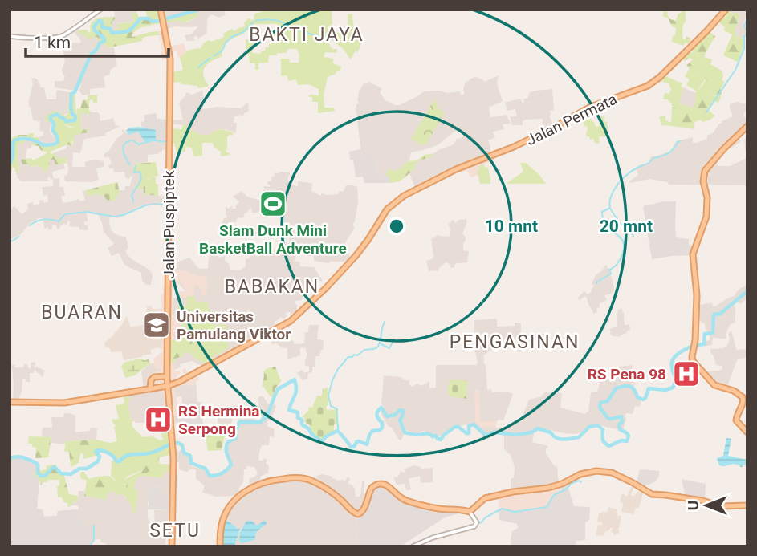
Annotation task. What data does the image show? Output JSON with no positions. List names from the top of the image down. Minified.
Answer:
{"streets":{"main road":["Jalan Permata","Jalan Puspiptek"]},"crossings":[["Jalan Permata","Jalan Puspiptek"]],"districts":["BAKTI JAYA","BABAKAN","BUARAN","PENGASINAN","SETU"],"places":{"sports":["Slam Dunk Mini BasketBall Adventure"],"school or university":["Universitas Pamulang Viktor"],"hospital":["RS Pena 98","RS Hermina Serpong"]},"scale_bar":"1 km","north":"left","rings":["10 mnt","20 mnt"]}
